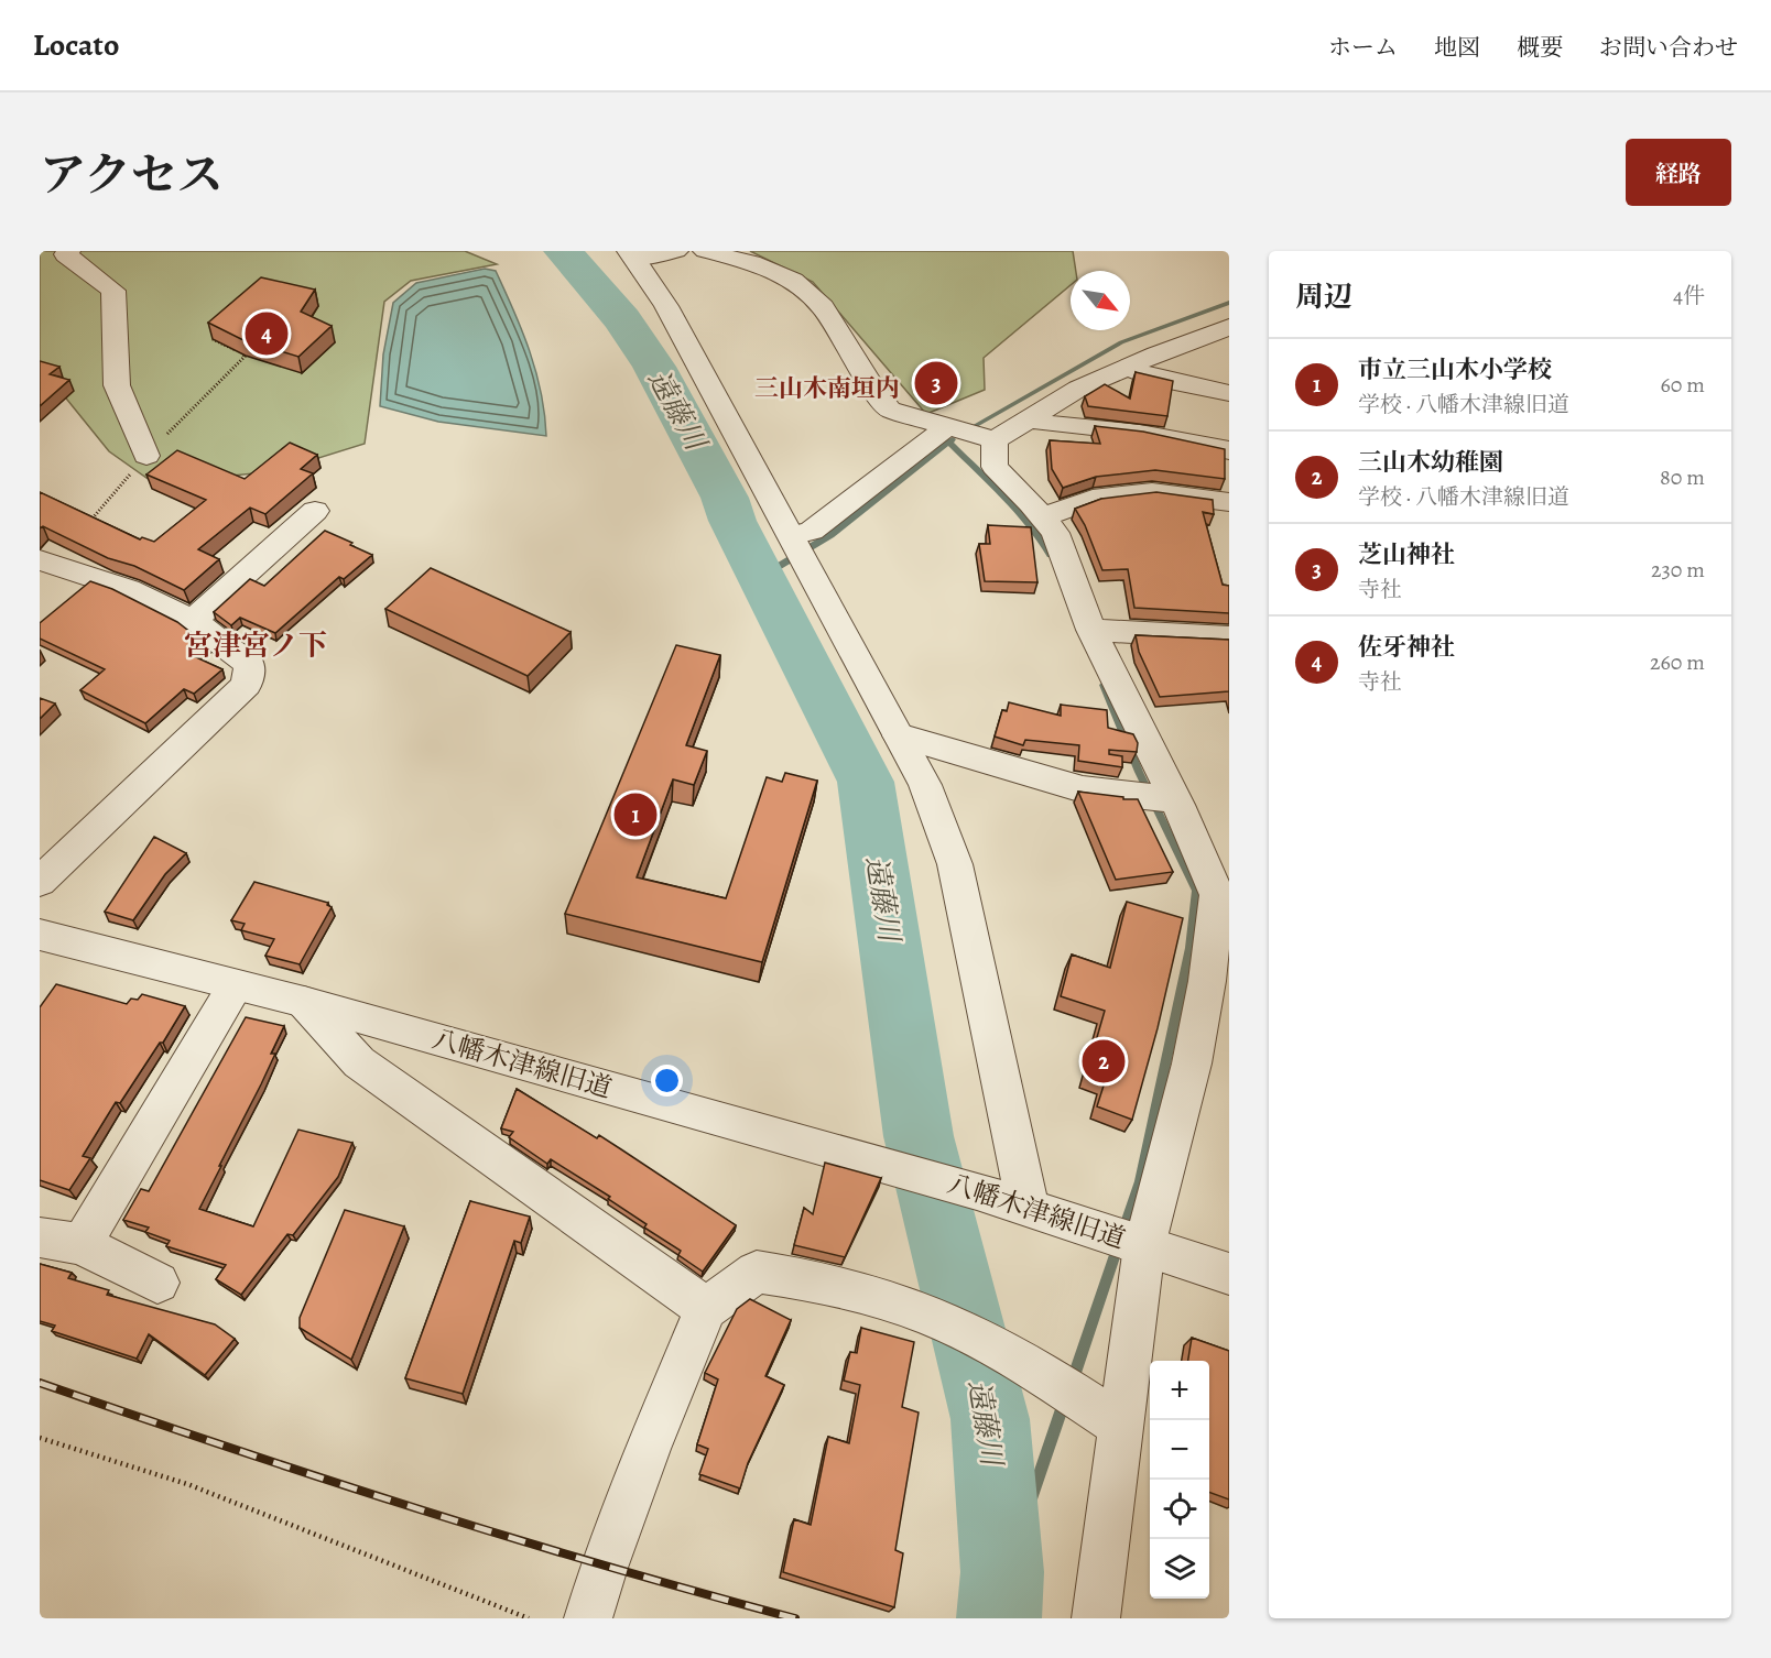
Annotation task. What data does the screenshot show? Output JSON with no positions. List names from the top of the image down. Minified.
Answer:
{"streets":{"street":["八幡木津線旧道"]},"districts":["三山木南垣内","宮津宮ノ下"],"water":["遠藤川"],"north":"bottom right","page":{"header":"Locato","nav":["ホーム","地図","概要","お問い合わせ"],"title":"アクセス","buttons":"経路","heading":["周辺","4件"],"pins":["4","3","1","2"],"list":[{"mark":"1","name":"市立三山木小学校","note":"学校 · 八幡木津線旧道","value":"60 m"},{"mark":"2","name":"三山木幼稚園","note":"学校 · 八幡木津線旧道","value":"80 m"},{"mark":"3","name":"芝山神社","note":"寺社","value":"230 m"},{"mark":"4","name":"佐牙神社","note":"寺社","value":"260 m"}],"map_buttons":["+","−"]}}
